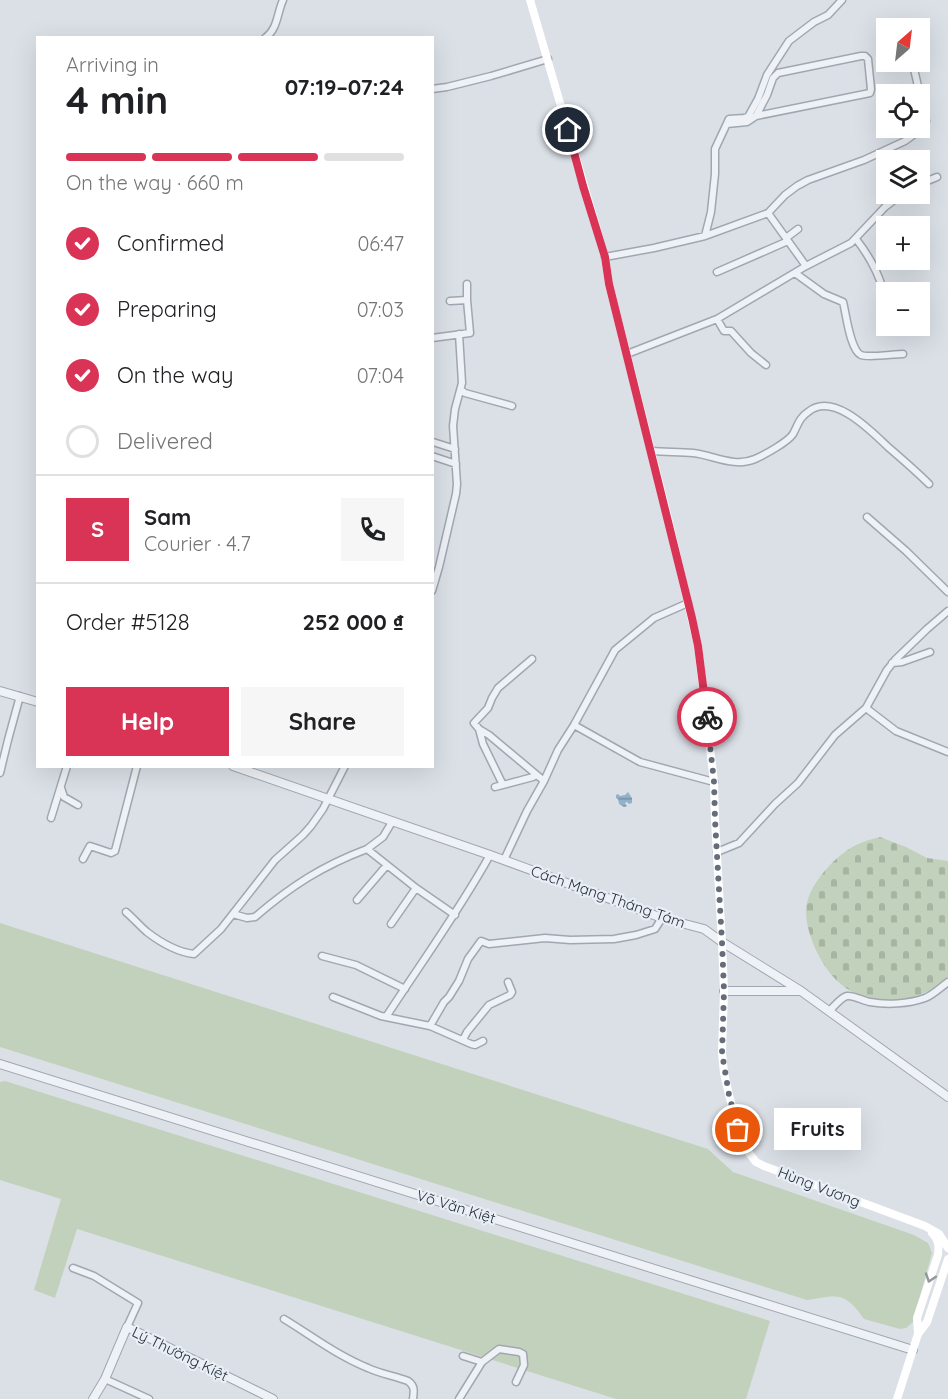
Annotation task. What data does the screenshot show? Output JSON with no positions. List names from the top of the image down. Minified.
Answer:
{"streets":{"main road":["Hùng Vương"],"street":["Cách Mạng Tháng Tám","Võ Văn Kiệt","Lý Thường Kiệt"]},"crossings":[["Cách Mạng Tháng Tám","Hùng Vương"]],"places":["Fruits"],"north":"top right","page":{"map_buttons":["+","−"],"heading":["4 min","Arriving in","07:19–07:24"],"panel":["Sam","Courier · 4.7","Order #5128","252 000 ₫"],"bar":"On the way · 660 m","list":[["Confirmed","06:47"],["Preparing","07:03"],["On the way","07:04"],"Delivered"],"round":"S","buttons":["Help","Share"],"bubble":"Fruits"}}
